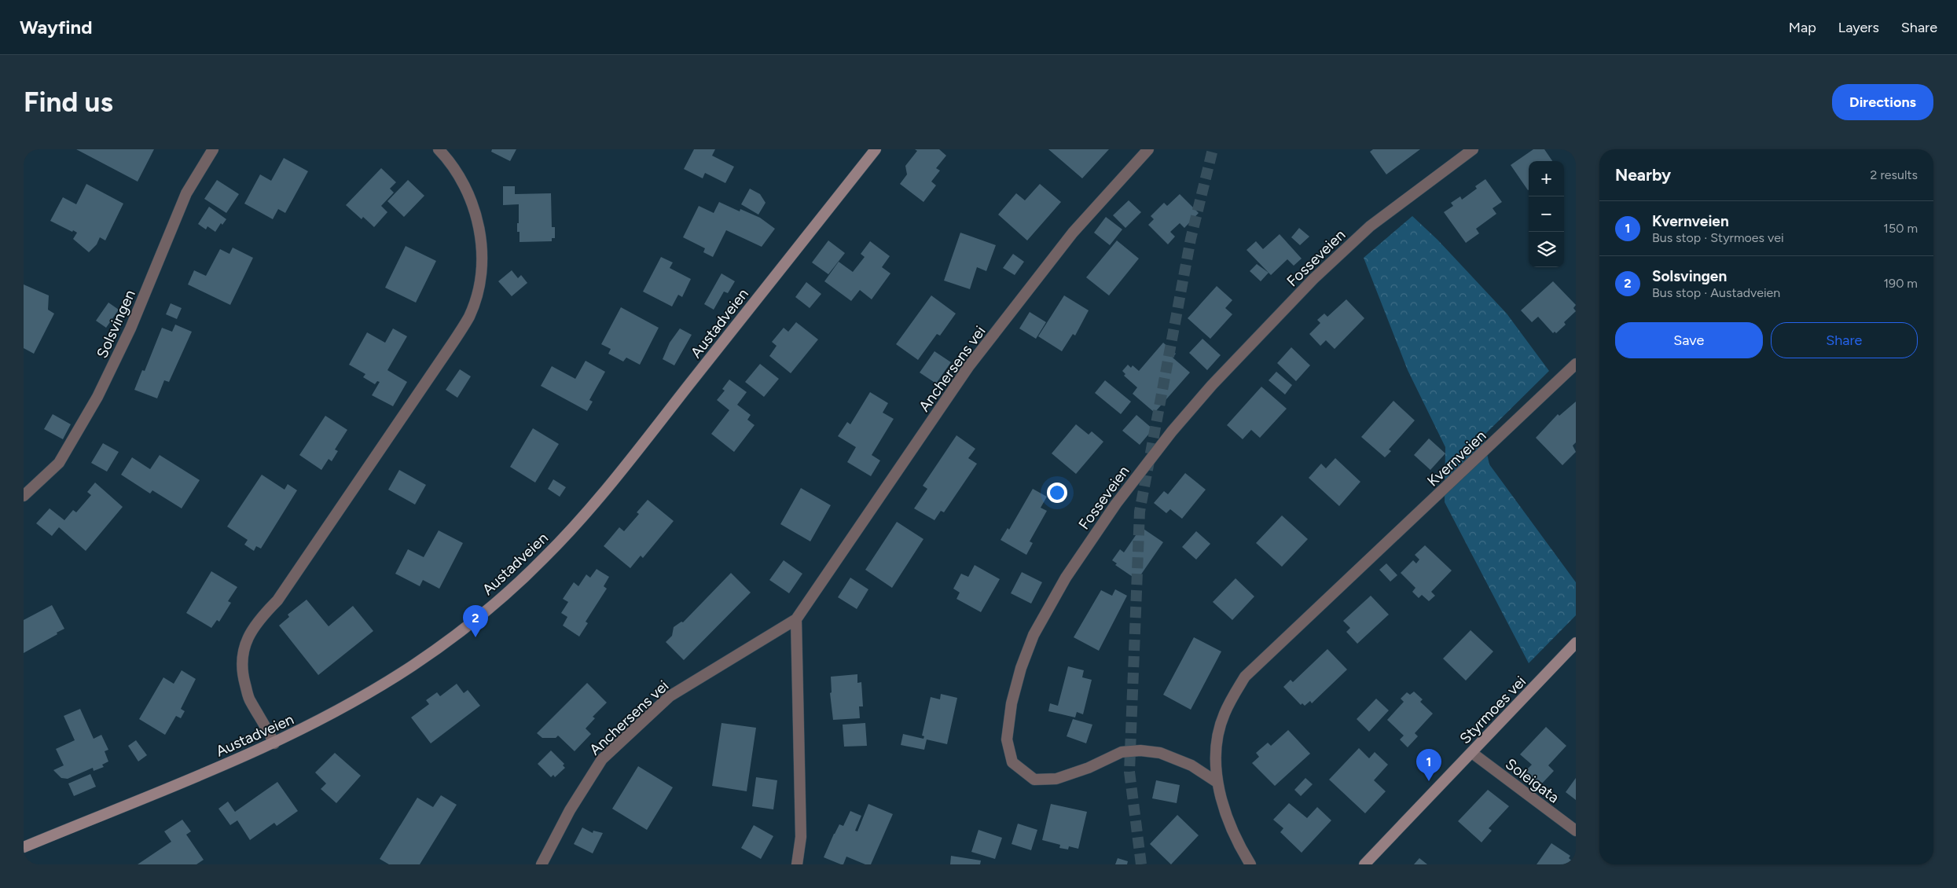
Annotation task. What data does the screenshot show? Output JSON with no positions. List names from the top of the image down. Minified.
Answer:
{"streets":{"main road":["Austadveien","Styrmoes vei"],"street":["Fosseveien","Solsvingen","Anchersens vei","Kvernveien","Soleigata"]},"crossings":[["Fosseveien","Kvernveien"],["Styrmoes vei","Soleigata"]],"page":{"header":"Wayfind","nav":["Map","Layers","Share"],"buttons":["Directions",["Save","Share"]],"title":"Find us","heading":["Nearby","2 results"],"map_buttons":["+","−"],"list":[{"mark":"1","name":"Kvernveien","note":"Bus stop · Styrmoes vei","value":"150 m"},{"mark":"2","name":"Solsvingen","note":"Bus stop · Austadveien","value":"190 m"}],"pins":["2","1"]}}
